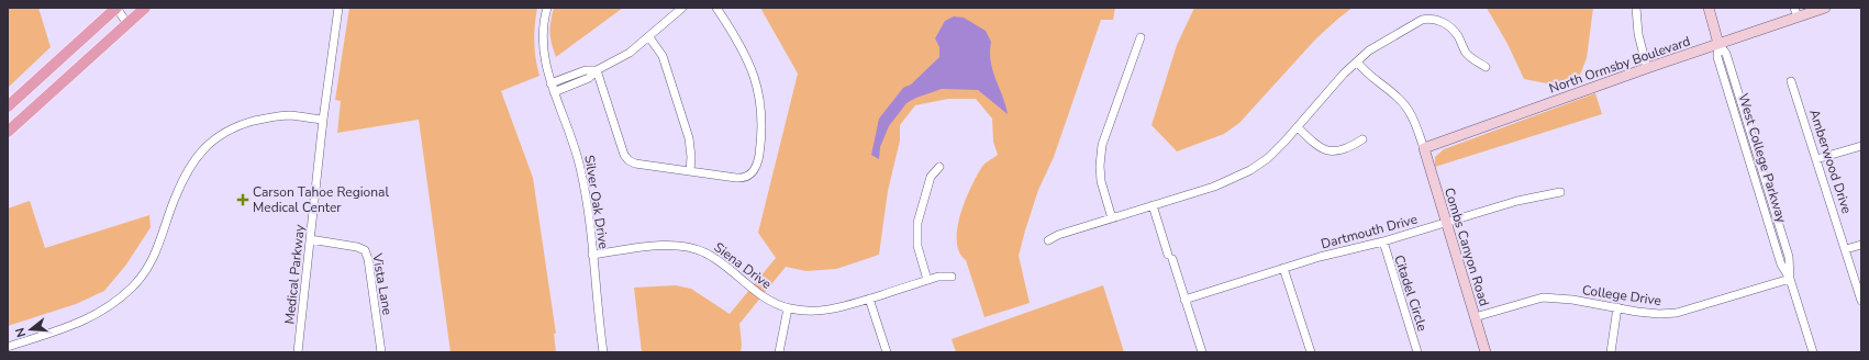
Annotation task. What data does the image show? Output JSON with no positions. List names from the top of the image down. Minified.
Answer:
{"streets":{"street":["North Ormsby Boulevard","West College Parkway","Amberwood Drive","Silver Oak Drive","Dartmouth Drive","Combs Canyon Road","Siena Drive","Medical Parkway","Vista Lane","Citadel Circle","College Drive"]},"crossings":[["North Ormsby Boulevard","West College Parkway"],["North Ormsby Boulevard","Combs Canyon Road"],["West College Parkway","College Drive"],["Silver Oak Drive","Siena Drive"],["Dartmouth Drive","Combs Canyon Road"],["Dartmouth Drive","Citadel Circle"],["Combs Canyon Road","College Drive"],["Medical Parkway","Vista Lane"]],"places":{"health":["Carson Tahoe Regional Medical Center"]},"north":"left"}
